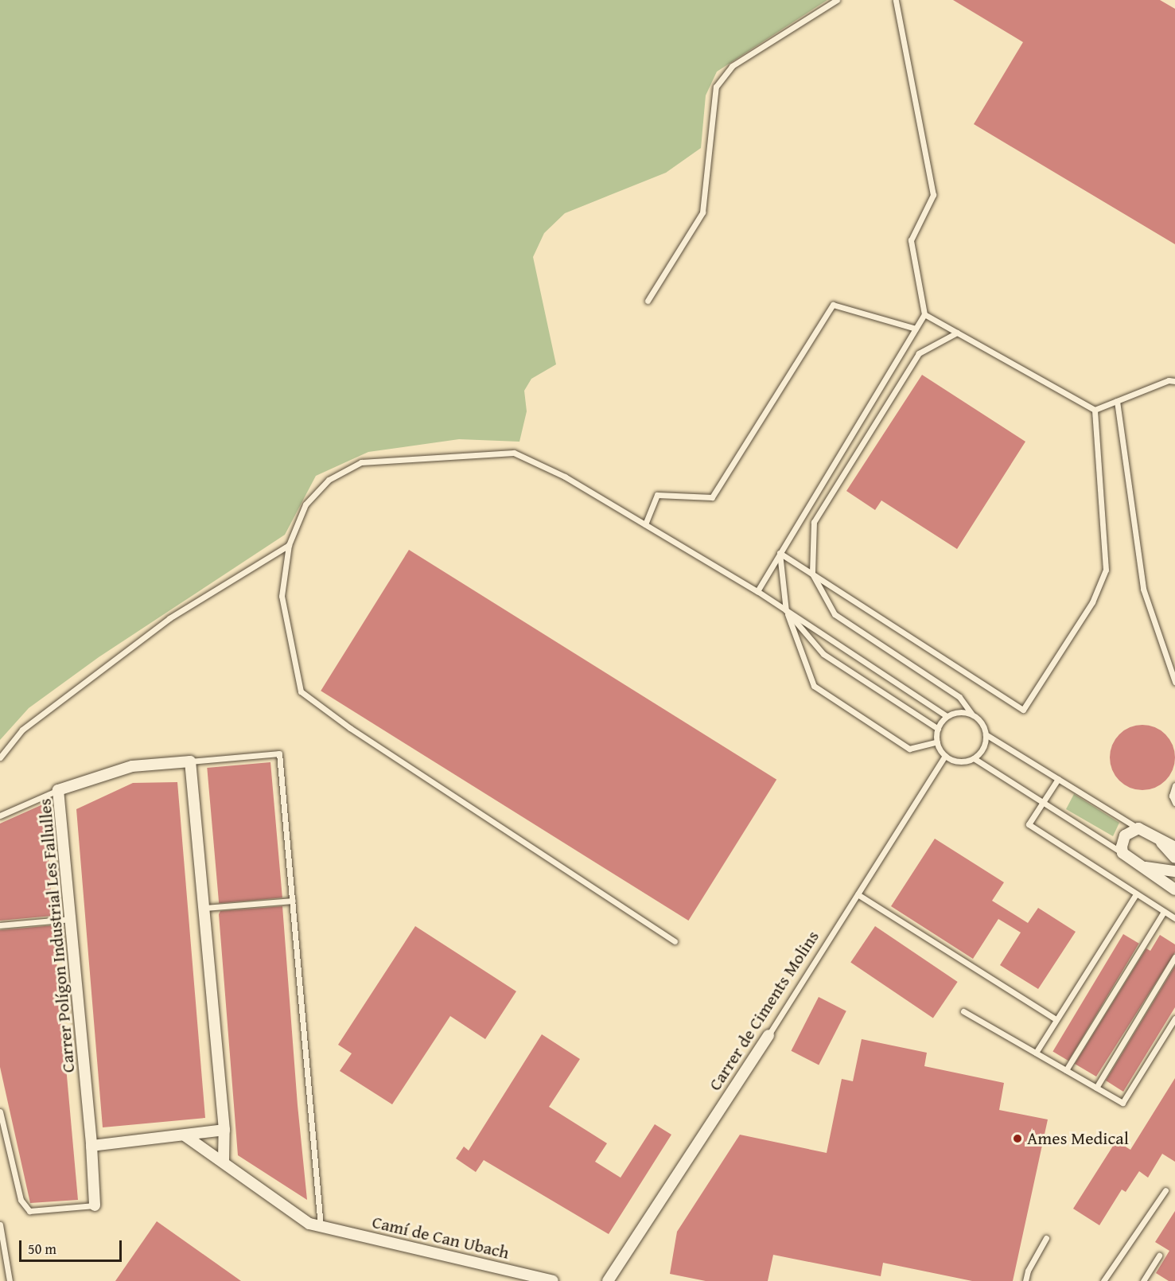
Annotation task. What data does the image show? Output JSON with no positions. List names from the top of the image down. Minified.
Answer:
{"streets":{"street":["Carrer Polígon Industrial Les Fallulles","Carrer de Ciments Molins","Camí de Can Ubach"]},"places":["Ames Medical"],"scale_bar":"50 m"}
